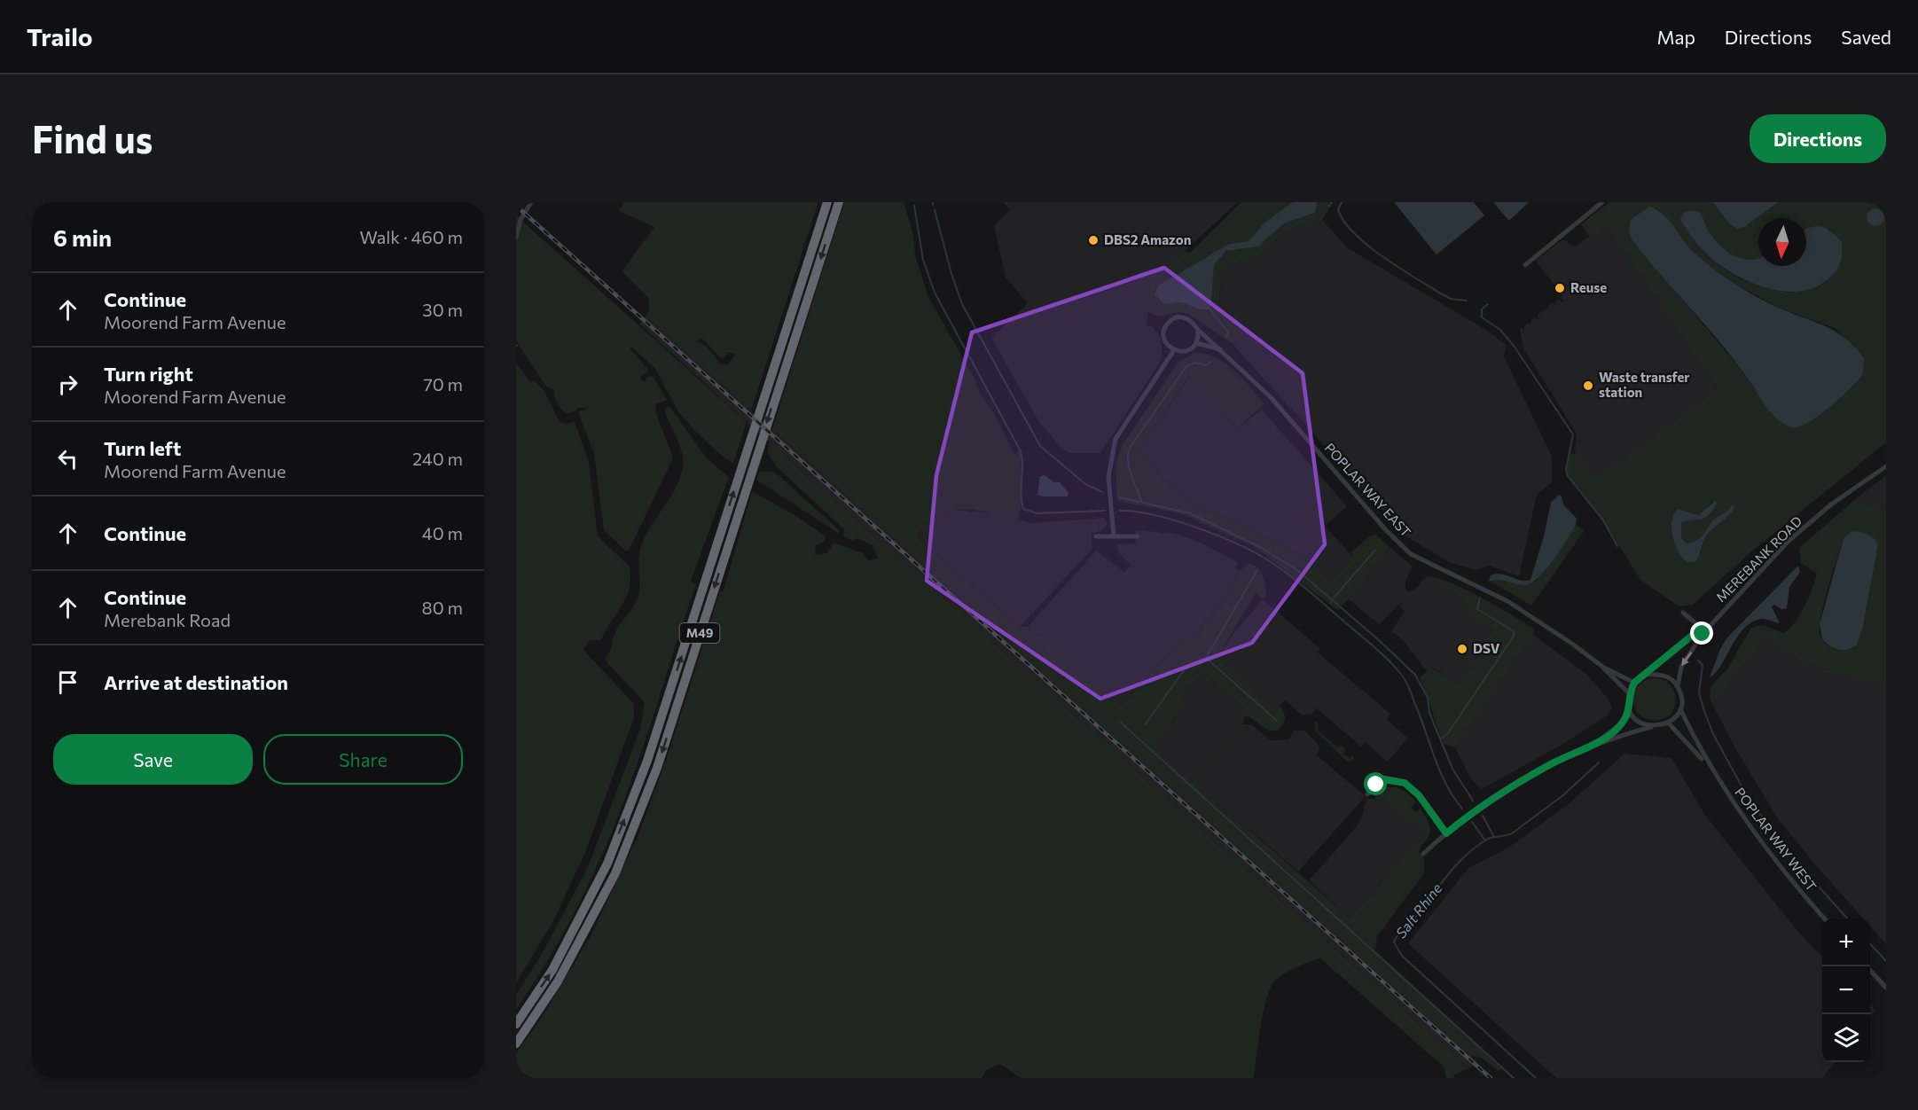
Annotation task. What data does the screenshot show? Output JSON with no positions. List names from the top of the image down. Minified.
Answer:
{"streets":{"highway":["M49"],"street":["POPLAR WAY EAST","MEREBANK ROAD","POPLAR WAY WEST"]},"crossings":[["POPLAR WAY EAST","MEREBANK ROAD"],["POPLAR WAY EAST","POPLAR WAY WEST"],["MEREBANK ROAD","POPLAR WAY WEST"]],"water":["Salt Rhine"],"places":["DBS2 Amazon","Reuse","Waste transfer station","DSV"],"north":"bottom","page":{"header":"Trailo","nav":["Map","Directions","Saved"],"buttons":["Directions",["Save","Share"]],"title":"Find us","heading":["6 min","Walk · 460 m"],"list":[["Continue","Moorend Farm Avenue","30 m"],["Turn right","Moorend Farm Avenue","70 m"],["Turn left","Moorend Farm Avenue","240 m"],["Continue","40 m"],["Continue","Merebank Road","80 m"],"Arrive at destination"],"map_buttons":["+","−"]}}
